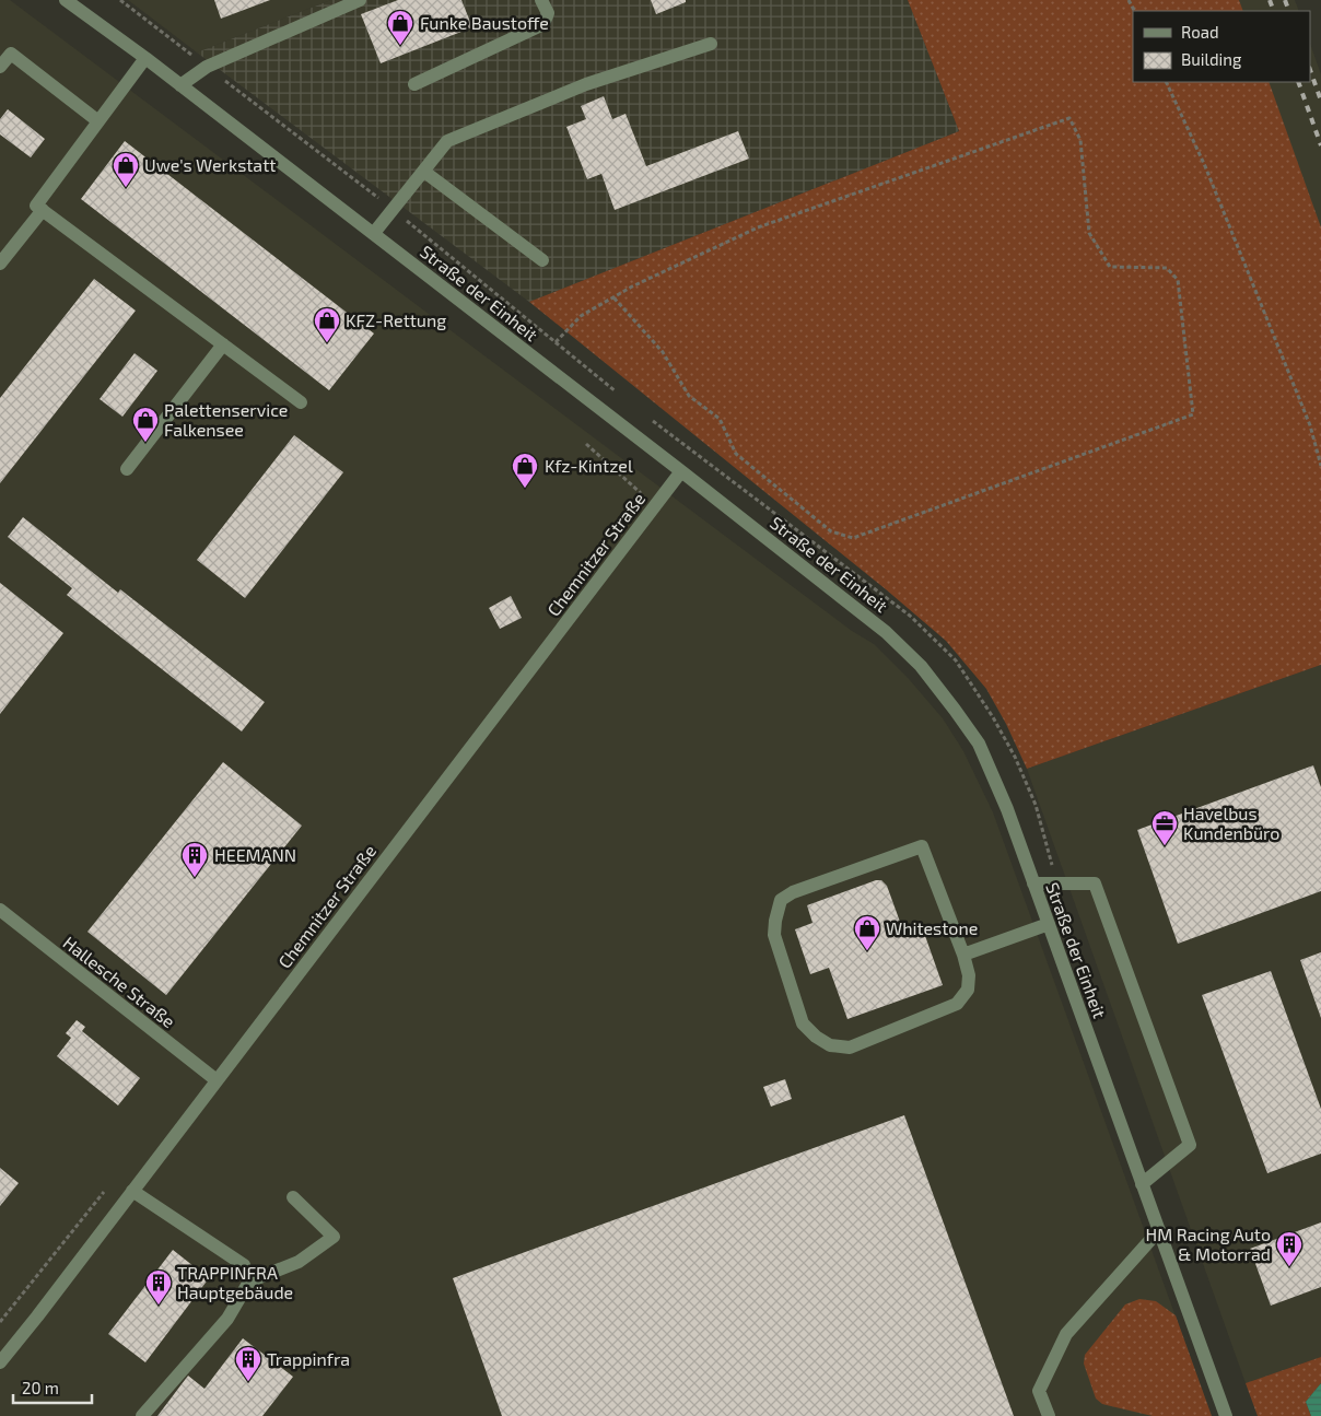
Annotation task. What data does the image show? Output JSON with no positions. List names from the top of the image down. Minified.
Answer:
{"streets":{"street":["Straße der Einheit","Chemnitzer Straße","Hallesche Straße"]},"crossings":[["Straße der Einheit","Chemnitzer Straße"],["Chemnitzer Straße","Hallesche Straße"]],"places":{"shop":["Funke Baustoffe","Uwe's Werkstatt","KFZ-Rettung","Palettenservice Falkensee","Kfz-Kintzel","Whitestone"],"office":["Havelbus Kundenbüro"],"building":["HEEMANN","HM Racing Auto & Motorrad","TRAPPINFRA Hauptgebäude","Trappinfra"]},"legend":["Road","Building"],"scale_bar":"20 m"}
